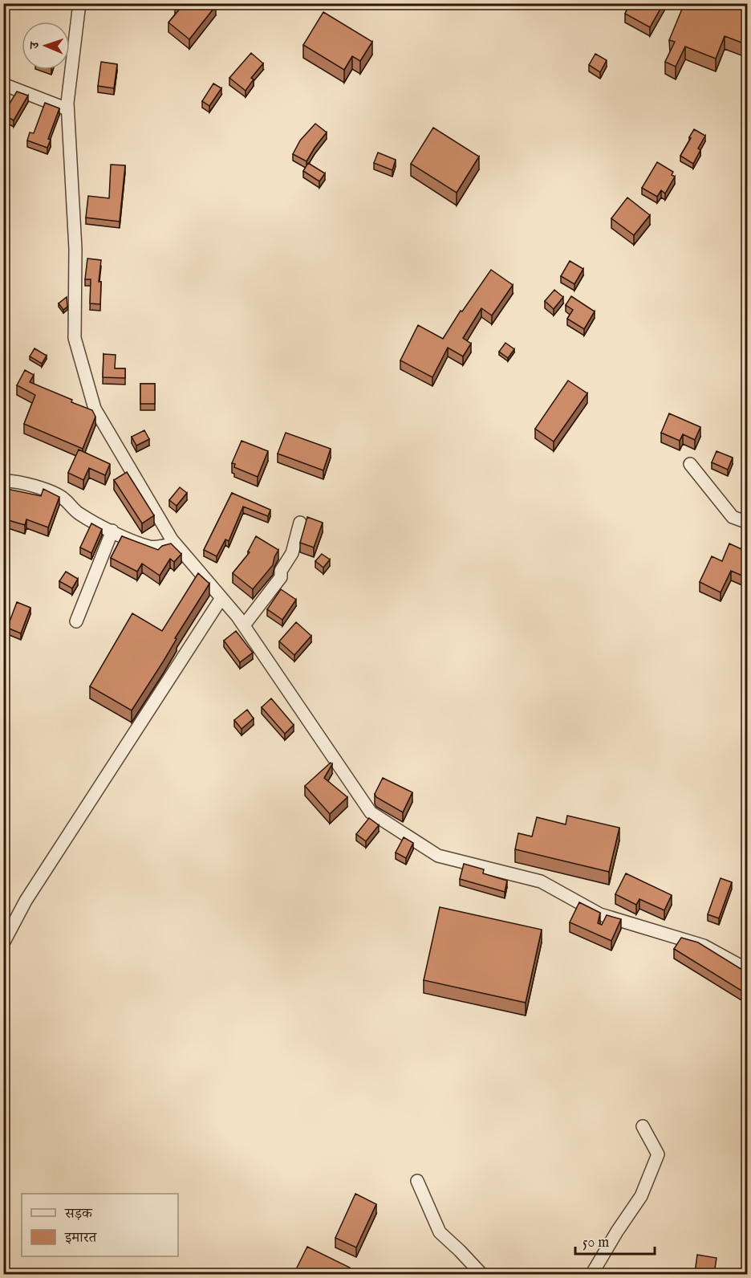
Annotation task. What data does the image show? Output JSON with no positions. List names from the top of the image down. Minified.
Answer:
{"legend":["सड़क","इमारत"],"scale_bar":"50 m","north":"left"}
